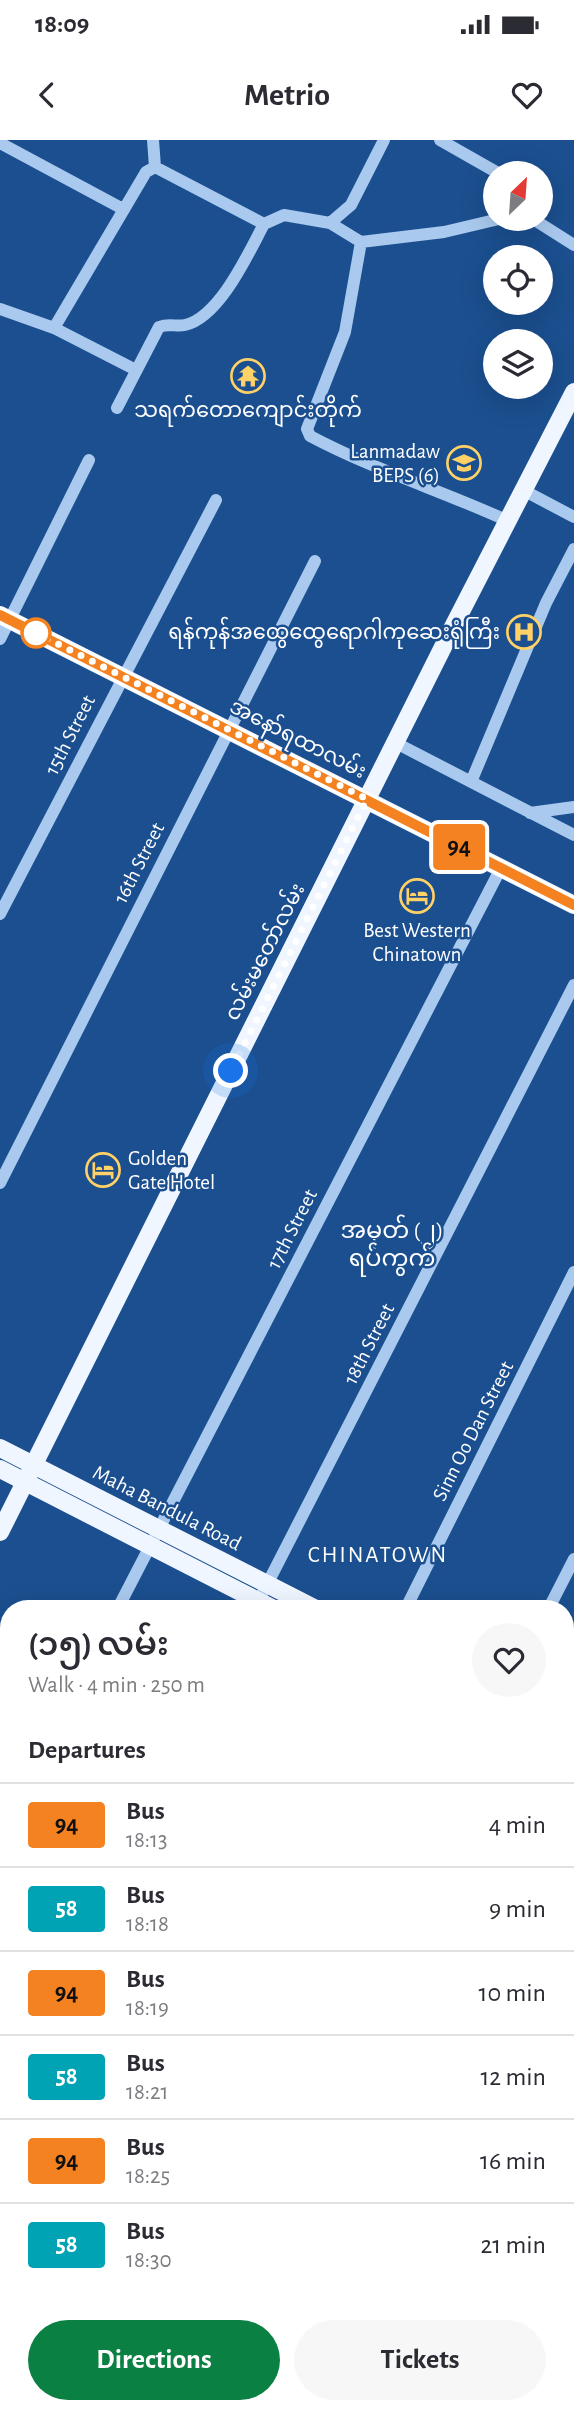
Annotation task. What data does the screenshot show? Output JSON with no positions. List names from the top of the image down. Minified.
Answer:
{"streets":{"main road":["အနော်ရထာလမ်း","လမ်းမတော်လမ်း","Maha Bandula Road"],"street":["15th Street","16th Street","17th Street","18th Street","Sinn Oo Dan Street"]},"crossings":[["15th Street","အနော်ရထာလမ်း"],["အနော်ရထာလမ်း","16th Street"],["အနော်ရထာလမ်း","လမ်းမတော်လမ်း"],["အနော်ရထာလမ်း","17th Street"],["လမ်းမတော်လမ်း","Maha Bandula Road"],["17th Street","Maha Bandula Road"],["18th Street","Maha Bandula Road"]],"districts":["အမှတ် (၂) ရပ်ကွက်","CHINATOWN"],"places":{"temple":["သရက်တောကျောင်းတိုက်"],"school or university":["Lanmadaw BEPS (6)"],"hospital":["ရန်ကုန်အထွေထွေရောဂါကုဆေးရုံကြီး"],"hotel":["Best Western Chinatown","Golden Gate Hotel"]},"lines":["bus line 94"],"north":"top right","page":{"status":"18:09","header":"Metrio","on_map":"94","heading":[["(၁၅) လမ်း","Walk · 4 min · 250 m"],"Departures"],"list":[{"mark":"94","name":"Bus","note":"18:13","value":"4 min"},{"mark":"58","name":"Bus","note":"18:18","value":"9 min"},{"mark":"94","name":"Bus","note":"18:19","value":"10 min"},{"mark":"58","name":"Bus","note":"18:21","value":"12 min"},{"mark":"94","name":"Bus","note":"18:25","value":"16 min"},{"mark":"58","name":"Bus","note":"18:30","value":"21 min"}],"buttons":["Directions","Tickets"]}}
